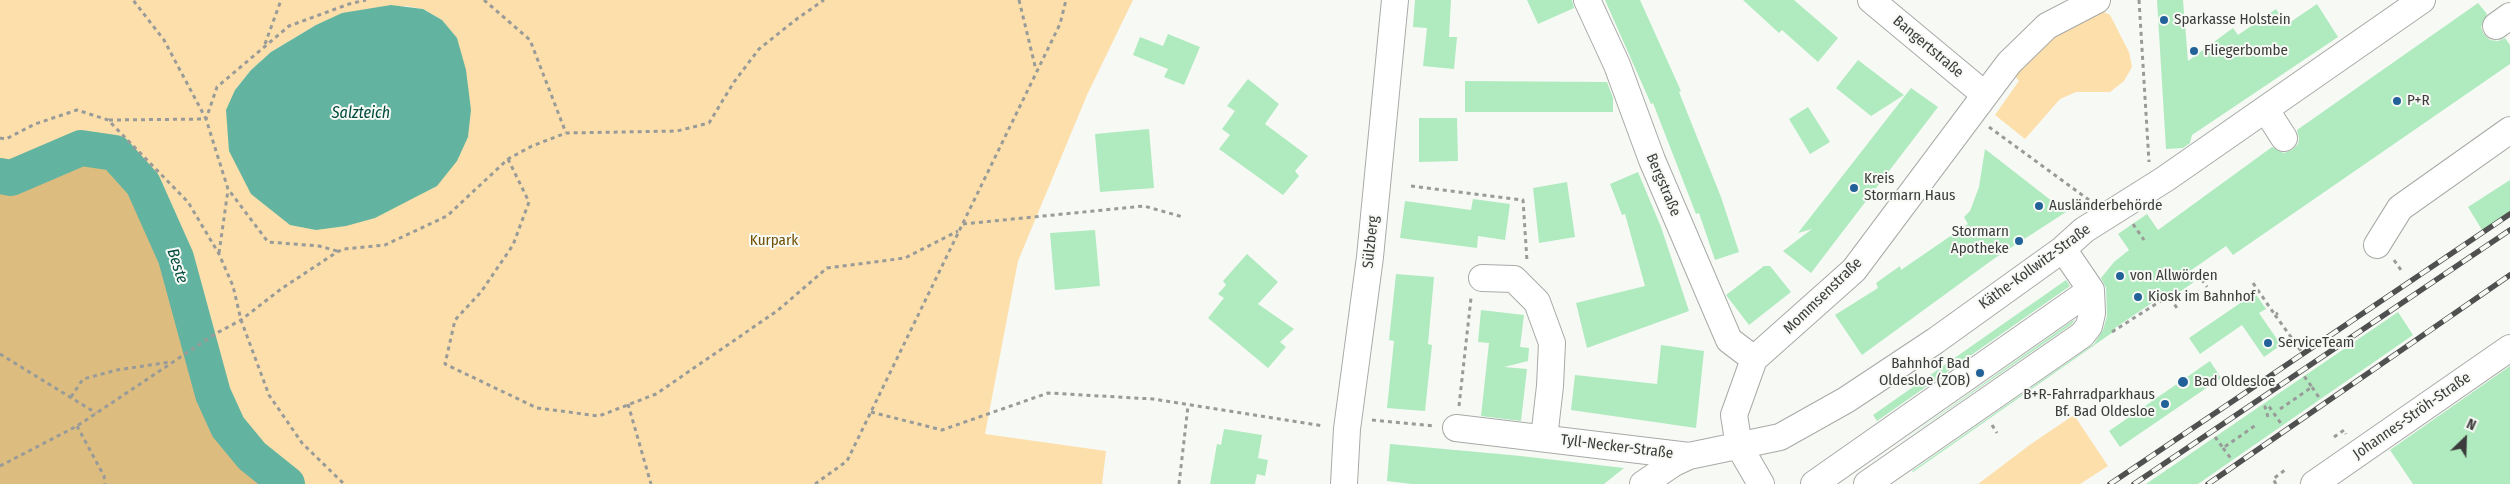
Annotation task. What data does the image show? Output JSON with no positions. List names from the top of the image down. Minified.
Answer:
{"streets":{"street":["Bangertstraße","Bergstraße","Sülzberg","Käthe-Kollwitz-Straße","Mommsenstraße","Johannes-Ströh-Straße","Tyll-Necker-Straße"]},"crossings":[["Bangertstraße","Mommsenstraße"],["Bergstraße","Mommsenstraße"],["Käthe-Kollwitz-Straße","Mommsenstraße"]],"water":["Salzteich","Beste"],"parks":["Kurpark"],"places":["Sparkasse Holstein","Fliegerbombe","P+R","Kreis Stormarn Haus","Ausländerbehörde","Stormarn Apotheke","von Allwörden","Kiosk im Bahnhof","ServiceTeam","Bahnhof Bad Oldesloe (ZOB)","Bad Oldesloe","B+R-Fahrradparkhaus Bf. Bad Oldesloe"],"north":"top right"}
